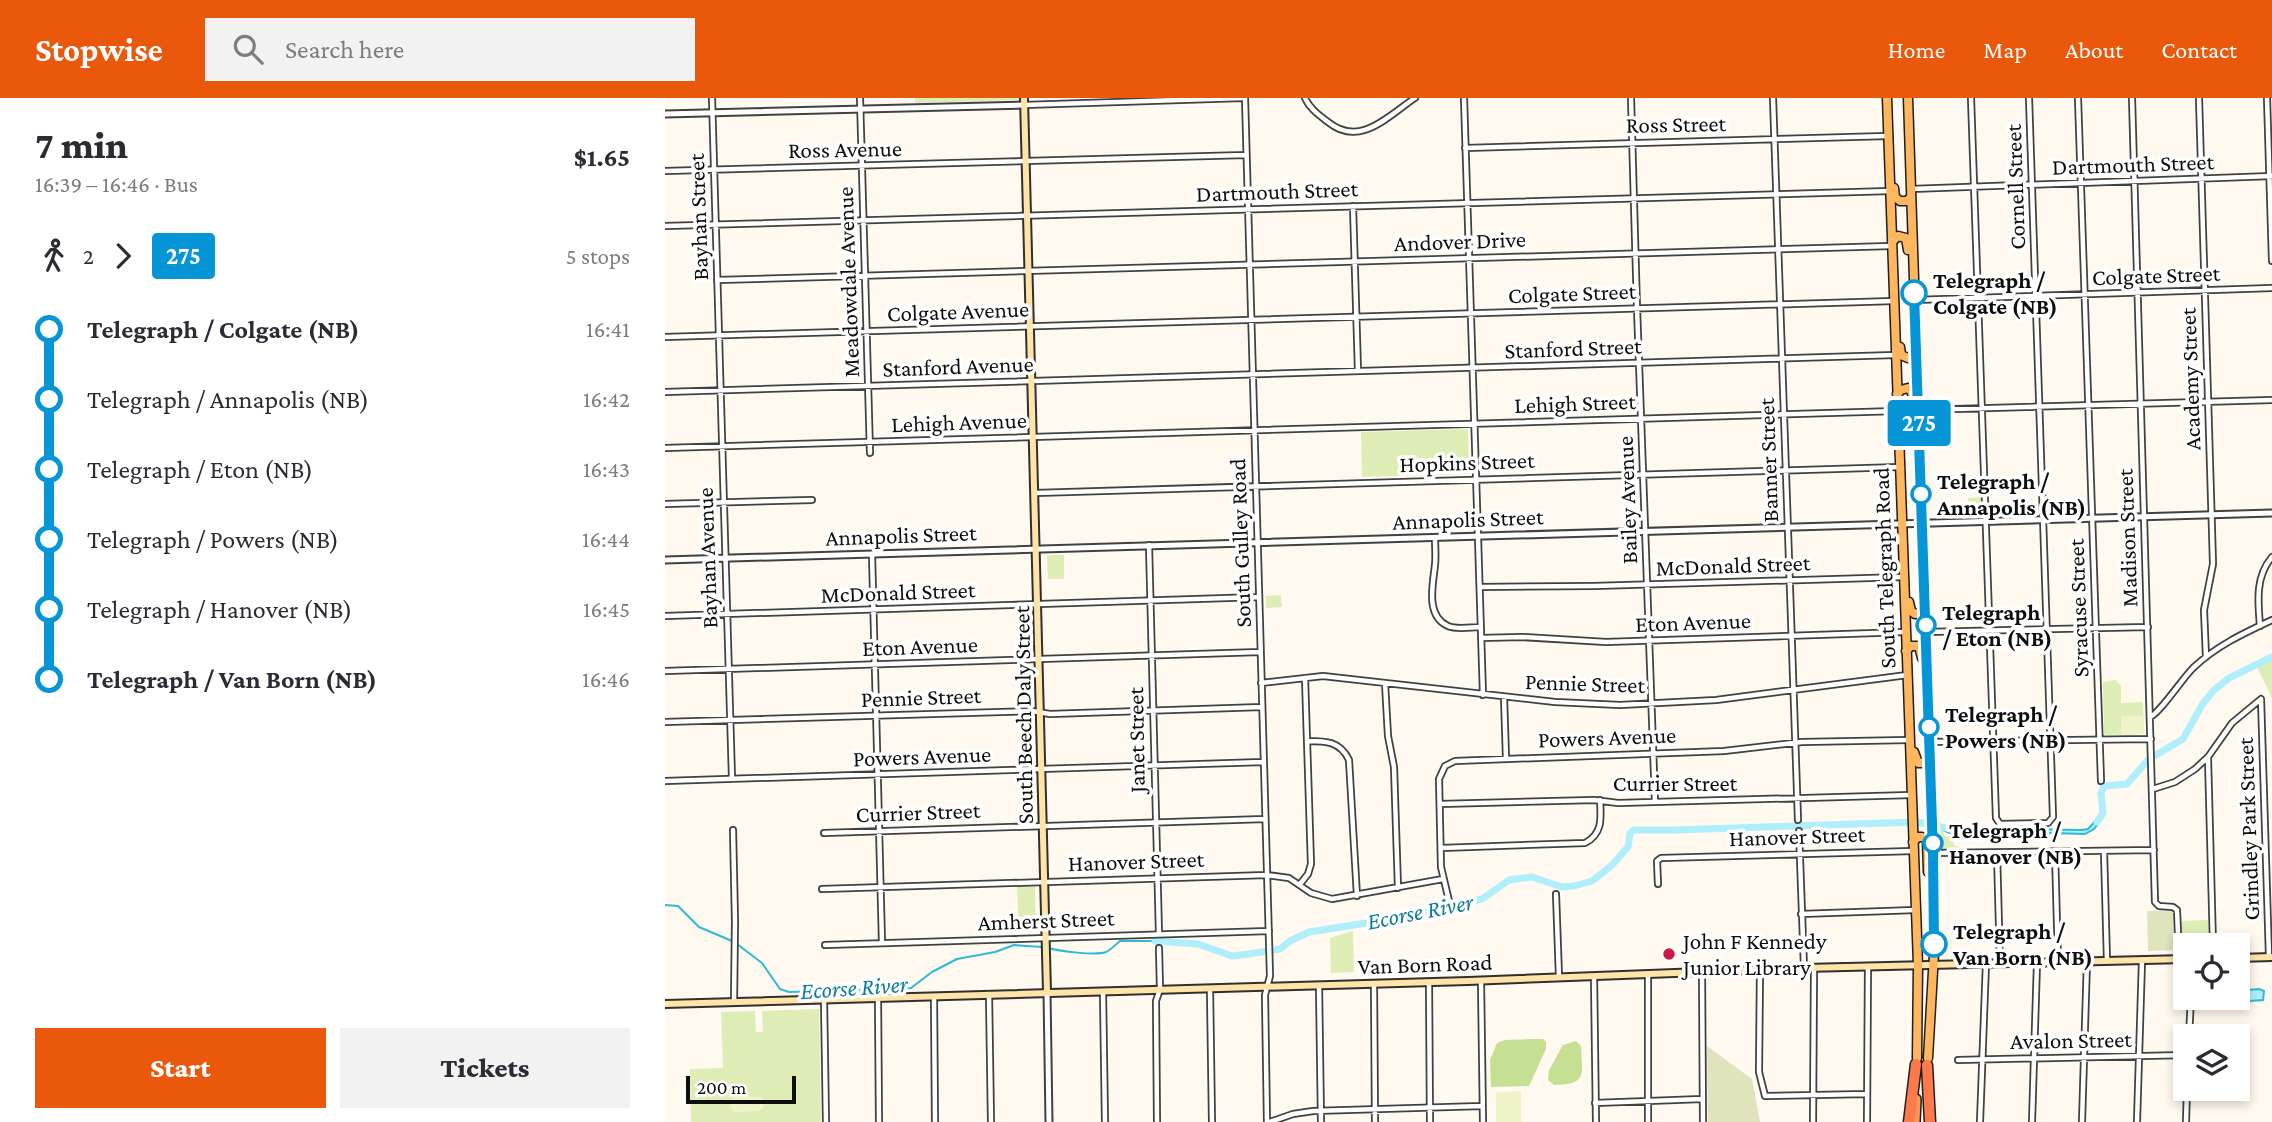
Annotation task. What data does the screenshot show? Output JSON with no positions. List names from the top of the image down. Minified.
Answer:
{"streets":{"highway":["South Telegraph Road"],"main road":["South Beech Daly Street","Van Born Road"],"street":["Ross Street","Ross Avenue","Dartmouth Street","Cornell Street","Bayhan Street","Andover Drive","Colgate Street","Meadowdale Avenue","Colgate Avenue","Stanford Street","Stanford Avenue","Academy Street","Lehigh Street","Lehigh Avenue","Banner Street","Hopkins Street","Bailey Avenue","Annapolis Street","Madison Street","South Gulley Road","Bayhan Avenue","McDonald Street","Syracuse Street","Eton Avenue","Pennie Street","Powers Avenue","Janet Street","Currier Street","Grindley Park Street","Hanover Street","Amherst Street","Avalon Street"]},"crossings":[["Ross Street","Banner Street"],["Ross Street","Bailey Avenue"],["Ross Street","South Telegraph Road"],["Ross Avenue","Bayhan Street"],["Ross Avenue","Meadowdale Avenue"],["Ross Avenue","South Beech Daly Street"],["Dartmouth Street","Cornell Street"],["Dartmouth Street","Bayhan Street"],["Dartmouth Street","Meadowdale Avenue"],["Dartmouth Street","Academy Street"],["Dartmouth Street","Banner Street"],["Dartmouth Street","Bailey Avenue"],["Dartmouth Street","Madison Street"],["Dartmouth Street","South Gulley Road"],["Dartmouth Street","South Telegraph Road"],["Dartmouth Street","Syracuse Street"],["Dartmouth Street","South Beech Daly Street"],["Cornell Street","Colgate Street"],["Cornell Street","Annapolis Street"],["Bayhan Street","Andover Drive"],["Bayhan Street","Colgate Avenue"],["Bayhan Street","Bayhan Avenue"],["Andover Drive","Meadowdale Avenue"],["Andover Drive","Banner Street"],["Andover Drive","Bailey Avenue"],["Andover Drive","South Gulley Road"],["Andover Drive","South Telegraph Road"],["Andover Drive","South Beech Daly Street"],["Colgate Street","Colgate Avenue"],["Colgate Street","Academy Street"],["Colgate Street","Banner Street"],["Colgate Street","Bailey Avenue"],["Colgate Street","Madison Street"],["Colgate Street","South Gulley Road"],["Colgate Street","South Telegraph Road"],["Colgate Street","Syracuse Street"],["Meadowdale Avenue","Colgate Avenue"],["Meadowdale Avenue","Stanford Avenue"],["Meadowdale Avenue","Lehigh Avenue"],["Colgate Avenue","South Gulley Road"],["Colgate Avenue","Bayhan Avenue"],["Colgate Avenue","South Beech Daly Street"],["Stanford Street","Stanford Avenue"],["Stanford Street","Banner Street"],["Stanford Street","Bailey Avenue"],["Stanford Street","South Gulley Road"],["Stanford Street","South Telegraph Road"],["Stanford Avenue","South Gulley Road"],["Stanford Avenue","Bayhan Avenue"],["Stanford Avenue","South Beech Daly Street"],["Academy Street","Annapolis Street"],["Lehigh Street","Lehigh Avenue"],["Lehigh Street","Banner Street"],["Lehigh Street","Bailey Avenue"],["Lehigh Street","South Gulley Road"],["Lehigh Street","South Telegraph Road"],["Lehigh Avenue","South Gulley Road"],["Lehigh Avenue","Bayhan Avenue"],["Lehigh Avenue","South Beech Daly Street"],["Banner Street","Hopkins Street"],["Banner Street","Annapolis Street"],["Banner Street","McDonald Street"],["Banner Street","Eton Avenue"],["Banner Street","Pennie Street"],["Banner Street","Powers Avenue"],["Banner Street","Currier Street"],["Hopkins Street","Bailey Avenue"],["Hopkins Street","South Gulley Road"],["Hopkins Street","South Telegraph Road"],["Hopkins Street","South Beech Daly Street"],["Bailey Avenue","Annapolis Street"],["Bailey Avenue","McDonald Street"],["Bailey Avenue","Eton Avenue"],["Bailey Avenue","Pennie Street"],["Bailey Avenue","Powers Avenue"],["Bailey Avenue","Currier Street"],["Annapolis Street","Madison Street"],["Annapolis Street","South Gulley Road"],["Annapolis Street","Bayhan Avenue"],["Annapolis Street","South Telegraph Road"],["Annapolis Street","Syracuse Street"],["Annapolis Street","South Beech Daly Street"],["Annapolis Street","Janet Street"],["South Gulley Road","McDonald Street"],["South Gulley Road","Eton Avenue"],["South Gulley Road","Pennie Street"],["South Gulley Road","Powers Avenue"],["South Gulley Road","Currier Street"],["South Gulley Road","Hanover Street"],["South Gulley Road","Amherst Street"],["South Gulley Road","Van Born Road"],["Bayhan Avenue","McDonald Street"],["Bayhan Avenue","Eton Avenue"],["Bayhan Avenue","Pennie Street"],["Bayhan Avenue","Powers Avenue"],["McDonald Street","South Telegraph Road"],["McDonald Street","South Beech Daly Street"],["McDonald Street","Janet Street"],["South Telegraph Road","Eton Avenue"],["South Telegraph Road","Pennie Street"],["South Telegraph Road","Powers Avenue"],["South Telegraph Road","Currier Street"],["South Telegraph Road","Hanover Street"],["South Telegraph Road","Van Born Road"],["Eton Avenue","South Beech Daly Street"],["Eton Avenue","Janet Street"],["Pennie Street","South Beech Daly Street"],["Pennie Street","Janet Street"],["South Beech Daly Street","Powers Avenue"],["South Beech Daly Street","Currier Street"],["South Beech Daly Street","Hanover Street"],["South Beech Daly Street","Amherst Street"],["South Beech Daly Street","Van Born Road"],["Powers Avenue","Janet Street"],["Powers Avenue","Currier Street"],["Powers Avenue","Hanover Street"],["Janet Street","Currier Street"],["Janet Street","Hanover Street"],["Janet Street","Amherst Street"]],"water":["Ecorse River"],"places":["Telegraph / Colgate (NB)","Telegraph / Annapolis (NB)","Telegraph / Eton (NB)","Telegraph / Powers (NB)","Telegraph / Hanover (NB)","Telegraph / Van Born (NB)","John F Kennedy Junior Library"],"lines":["bus line 275"],"scale_bar":"200 m","page":{"header":"Stopwise","search":"Search here","nav":["Home","Map","About","Contact"],"heading":["7 min","16:39 – 16:46 · Bus","$1.65"],"on_map":"275","legs":["2","275","5 stops"],"list":[{"name":"Telegraph / Colgate (NB)","value":"16:41"},{"name":"Telegraph / Annapolis (NB)","value":"16:42"},{"name":"Telegraph / Eton (NB)","value":"16:43"},{"name":"Telegraph / Powers (NB)","value":"16:44"},{"name":"Telegraph / Hanover (NB)","value":"16:45"},{"name":"Telegraph / Van Born (NB)","value":"16:46"}],"buttons":["Start","Tickets"],"scale":"200 m"}}
